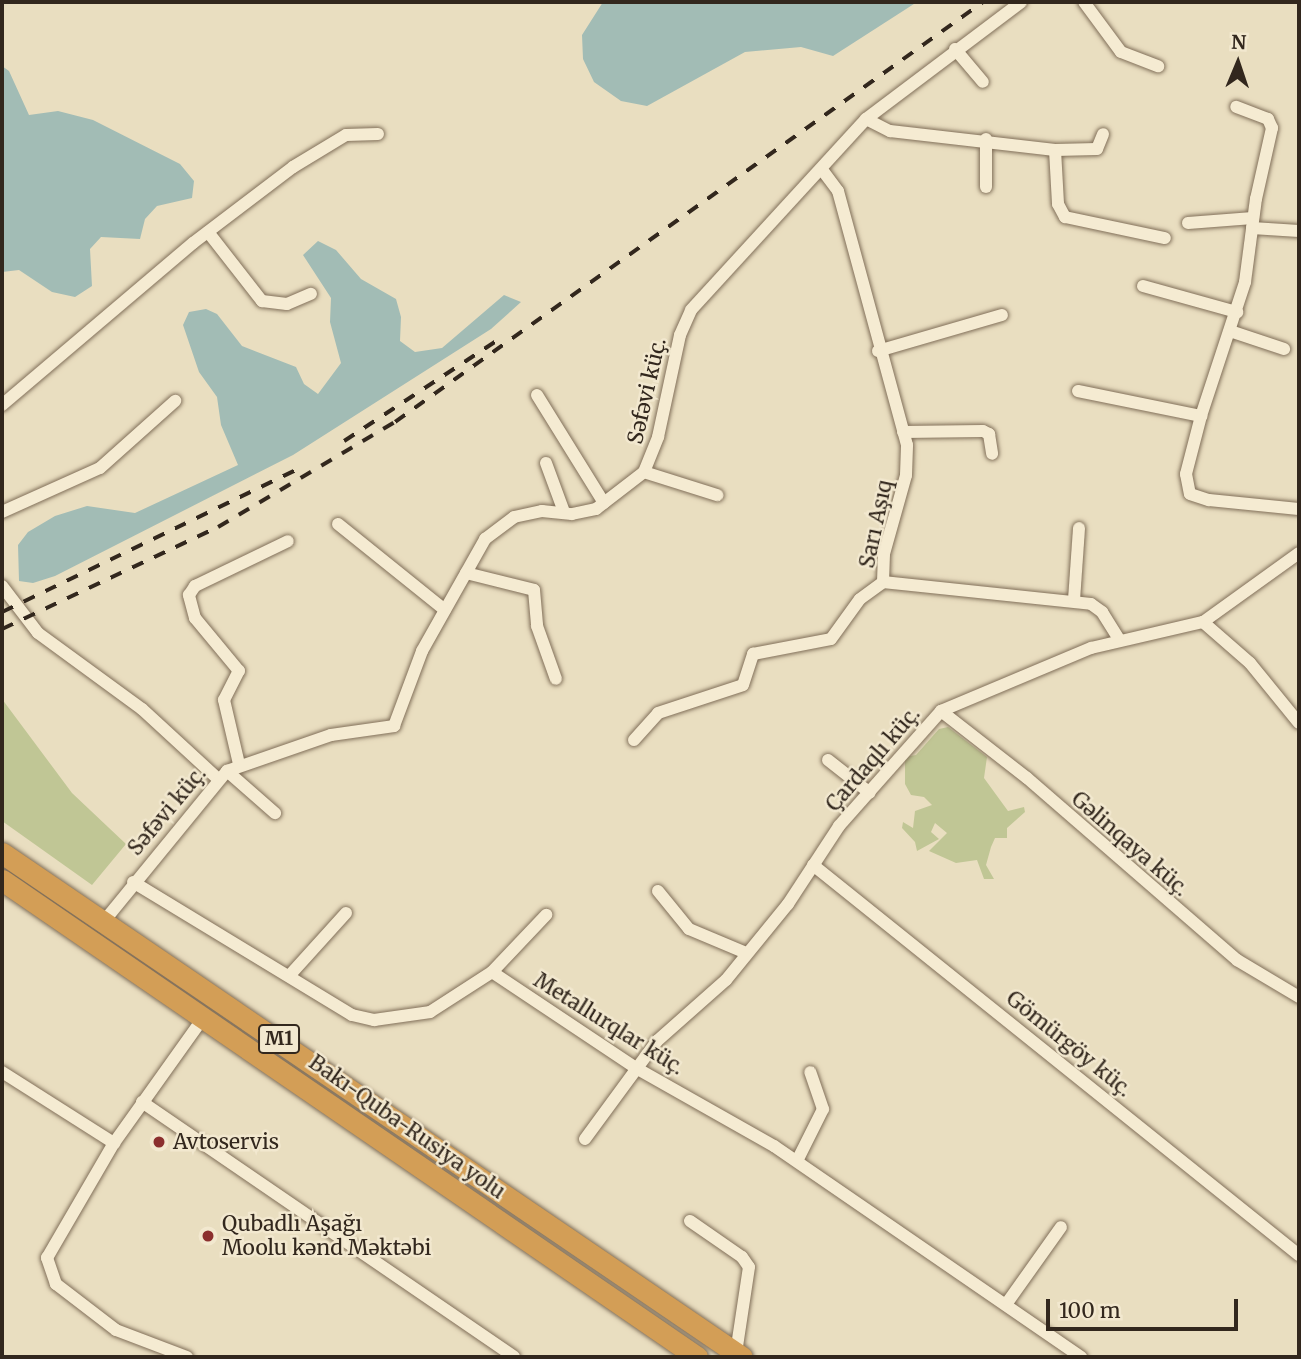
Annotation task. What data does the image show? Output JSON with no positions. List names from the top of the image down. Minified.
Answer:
{"streets":{"highway":["M1","Bakı-Quba-Rusiya yolu"],"street":["Səfəvi küç.","Sarı Aşıq","Çardaqlı küç.","Gəlinqaya küç.","Metallurqlar küç.","Gömürgöy küç."]},"crossings":[["Səfəvi küç.","Sarı Aşıq"],["Səfəvi küç.","Bakı-Quba-Rusiya yolu"],["Çardaqlı küç.","Gəlinqaya küç."],["Çardaqlı küç.","Metallurqlar küç."],["Çardaqlı küç.","Gömürgöy küç."]],"places":["Avtoservis","Qubadlı Aşağı Moolu kənd Məktəbi"],"scale_bar":"100 m","north":"top"}
